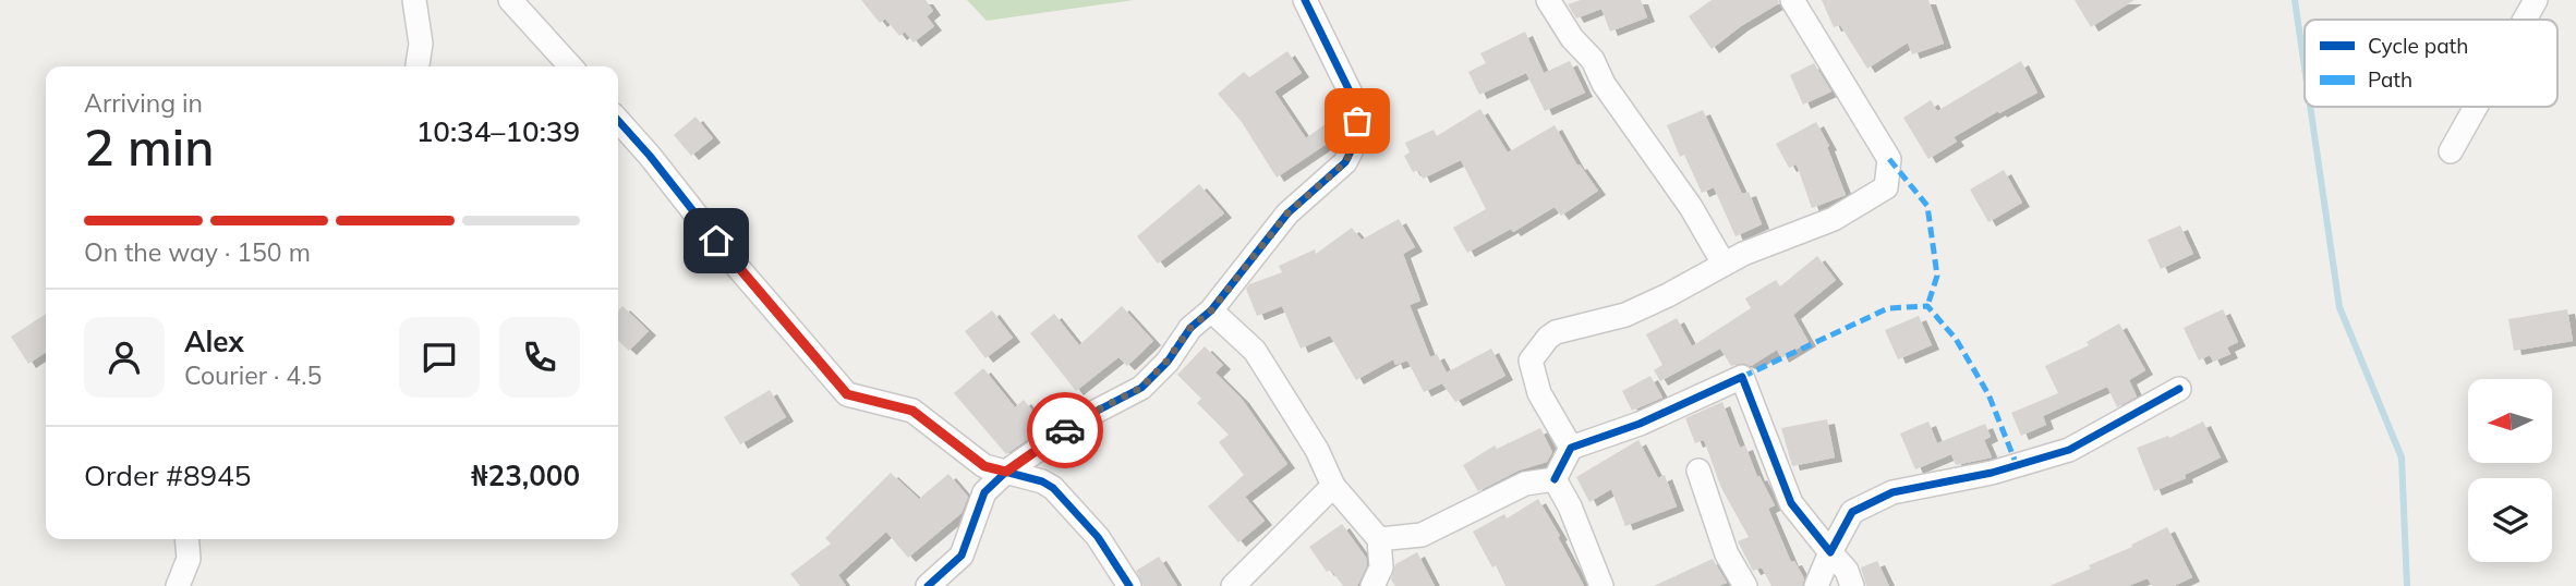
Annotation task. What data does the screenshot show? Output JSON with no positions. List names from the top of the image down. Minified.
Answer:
{"legend":["Cycle path","Path"],"north":"left","page":{"heading":["2 min","Arriving in","10:34–10:39"],"panel":["Alex","Courier · 4.5","Order #8945","₦23,000"],"bar":"On the way · 150 m"}}
